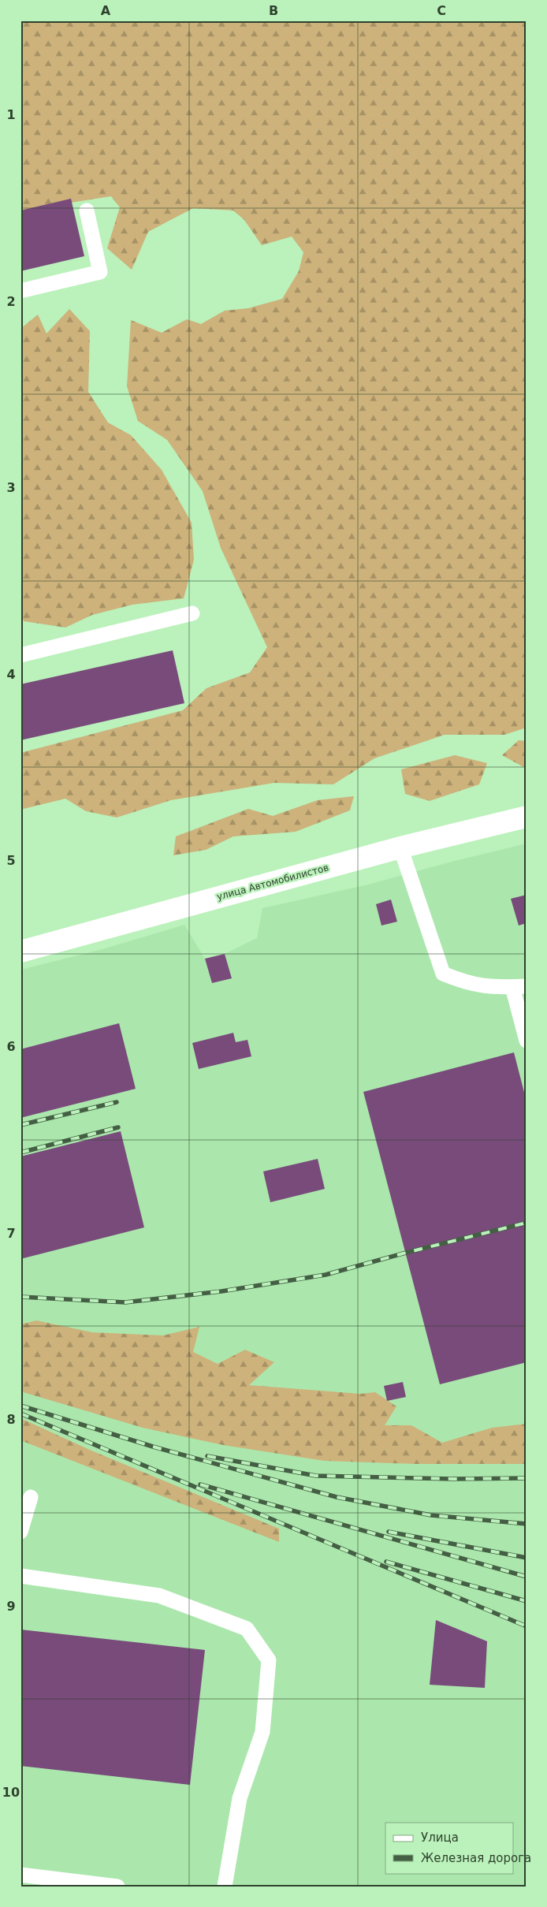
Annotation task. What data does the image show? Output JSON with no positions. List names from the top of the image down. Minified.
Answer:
{"streets":{"street":["улица Автомобилистов"]},"legend":["Улица","Железная дорога"],"grid":{"columns":["A","B","C"],"rows":["1","2","3","4","5","6","7","8","9","10"]}}
